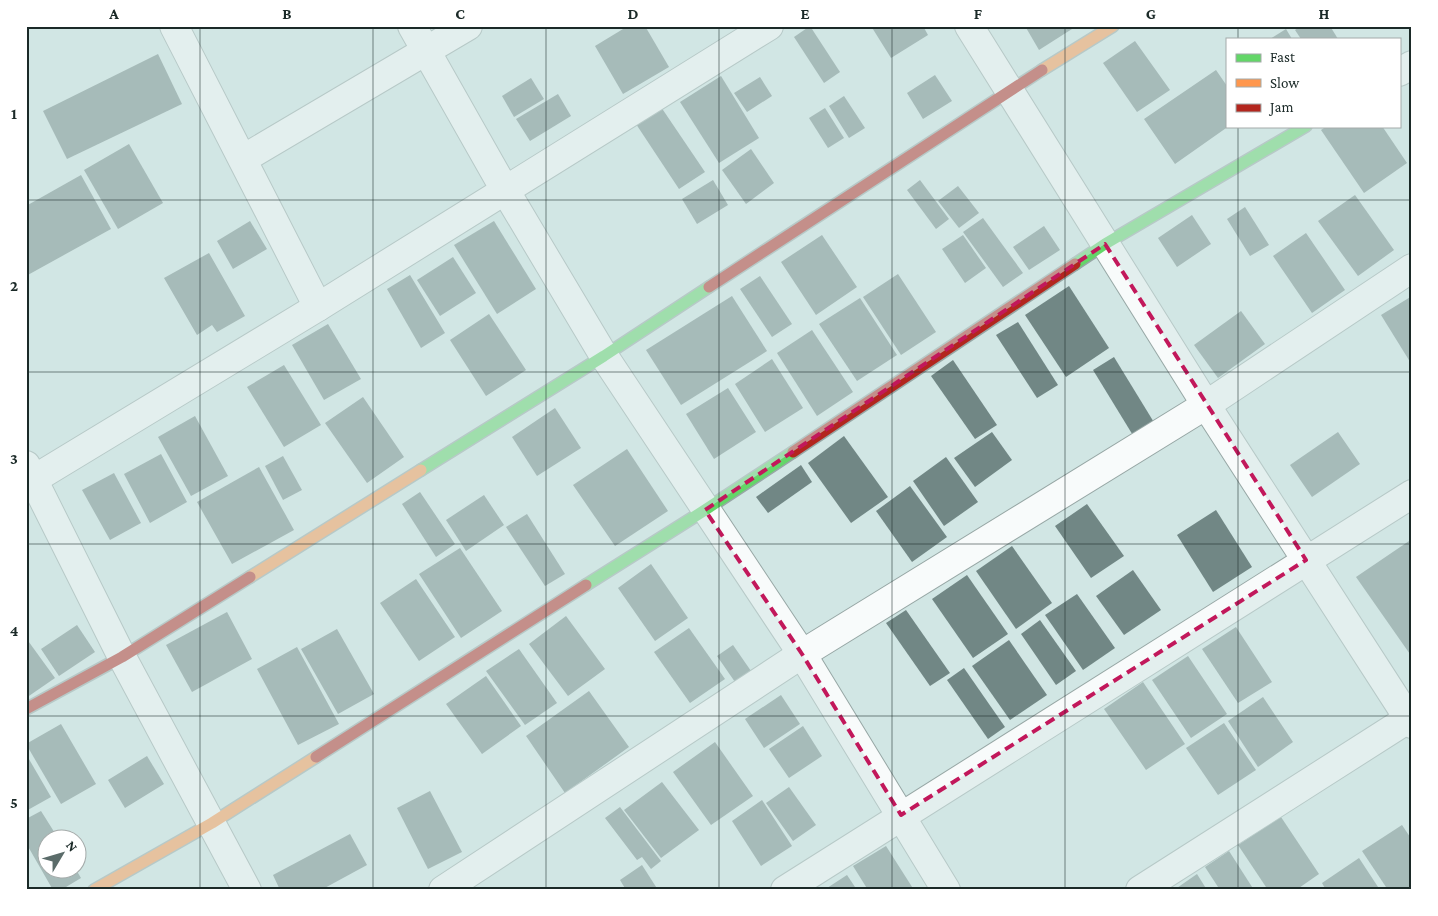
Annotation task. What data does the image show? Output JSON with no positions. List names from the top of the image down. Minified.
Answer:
{"legend":["Fast","Slow","Jam"],"north":"top right","grid":{"columns":["A","B","C","D","E","F","G","H"],"rows":["1","2","3","4","5"]}}
